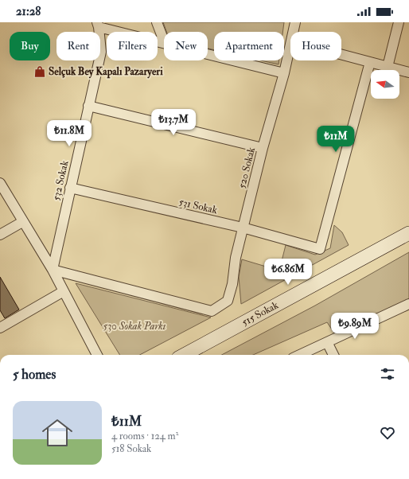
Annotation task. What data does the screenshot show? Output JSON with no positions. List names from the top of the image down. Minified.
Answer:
{"streets":{"street":["520 Sokak","532 Sokak","531 Sokak","515 Sokak"]},"crossings":[["520 Sokak","532 Sokak"],["520 Sokak","531 Sokak"],["532 Sokak","531 Sokak"]],"parks":["530 Sokak Parkı"],"places":{"shop":["Selçuk Bey Kapalı Pazaryeri"]},"north":"left","page":{"status":"21:28","chip":["Buy","Rent","Filters","New","Apartment","House"],"price":["₺13.7M","₺11.8M","₺11M","₺6.86M","₺9.89M"],"heading":"5 homes","list":[{"name":"₺11M","note":"4 rooms · 124 m² · 518 Sokak"}]}}
